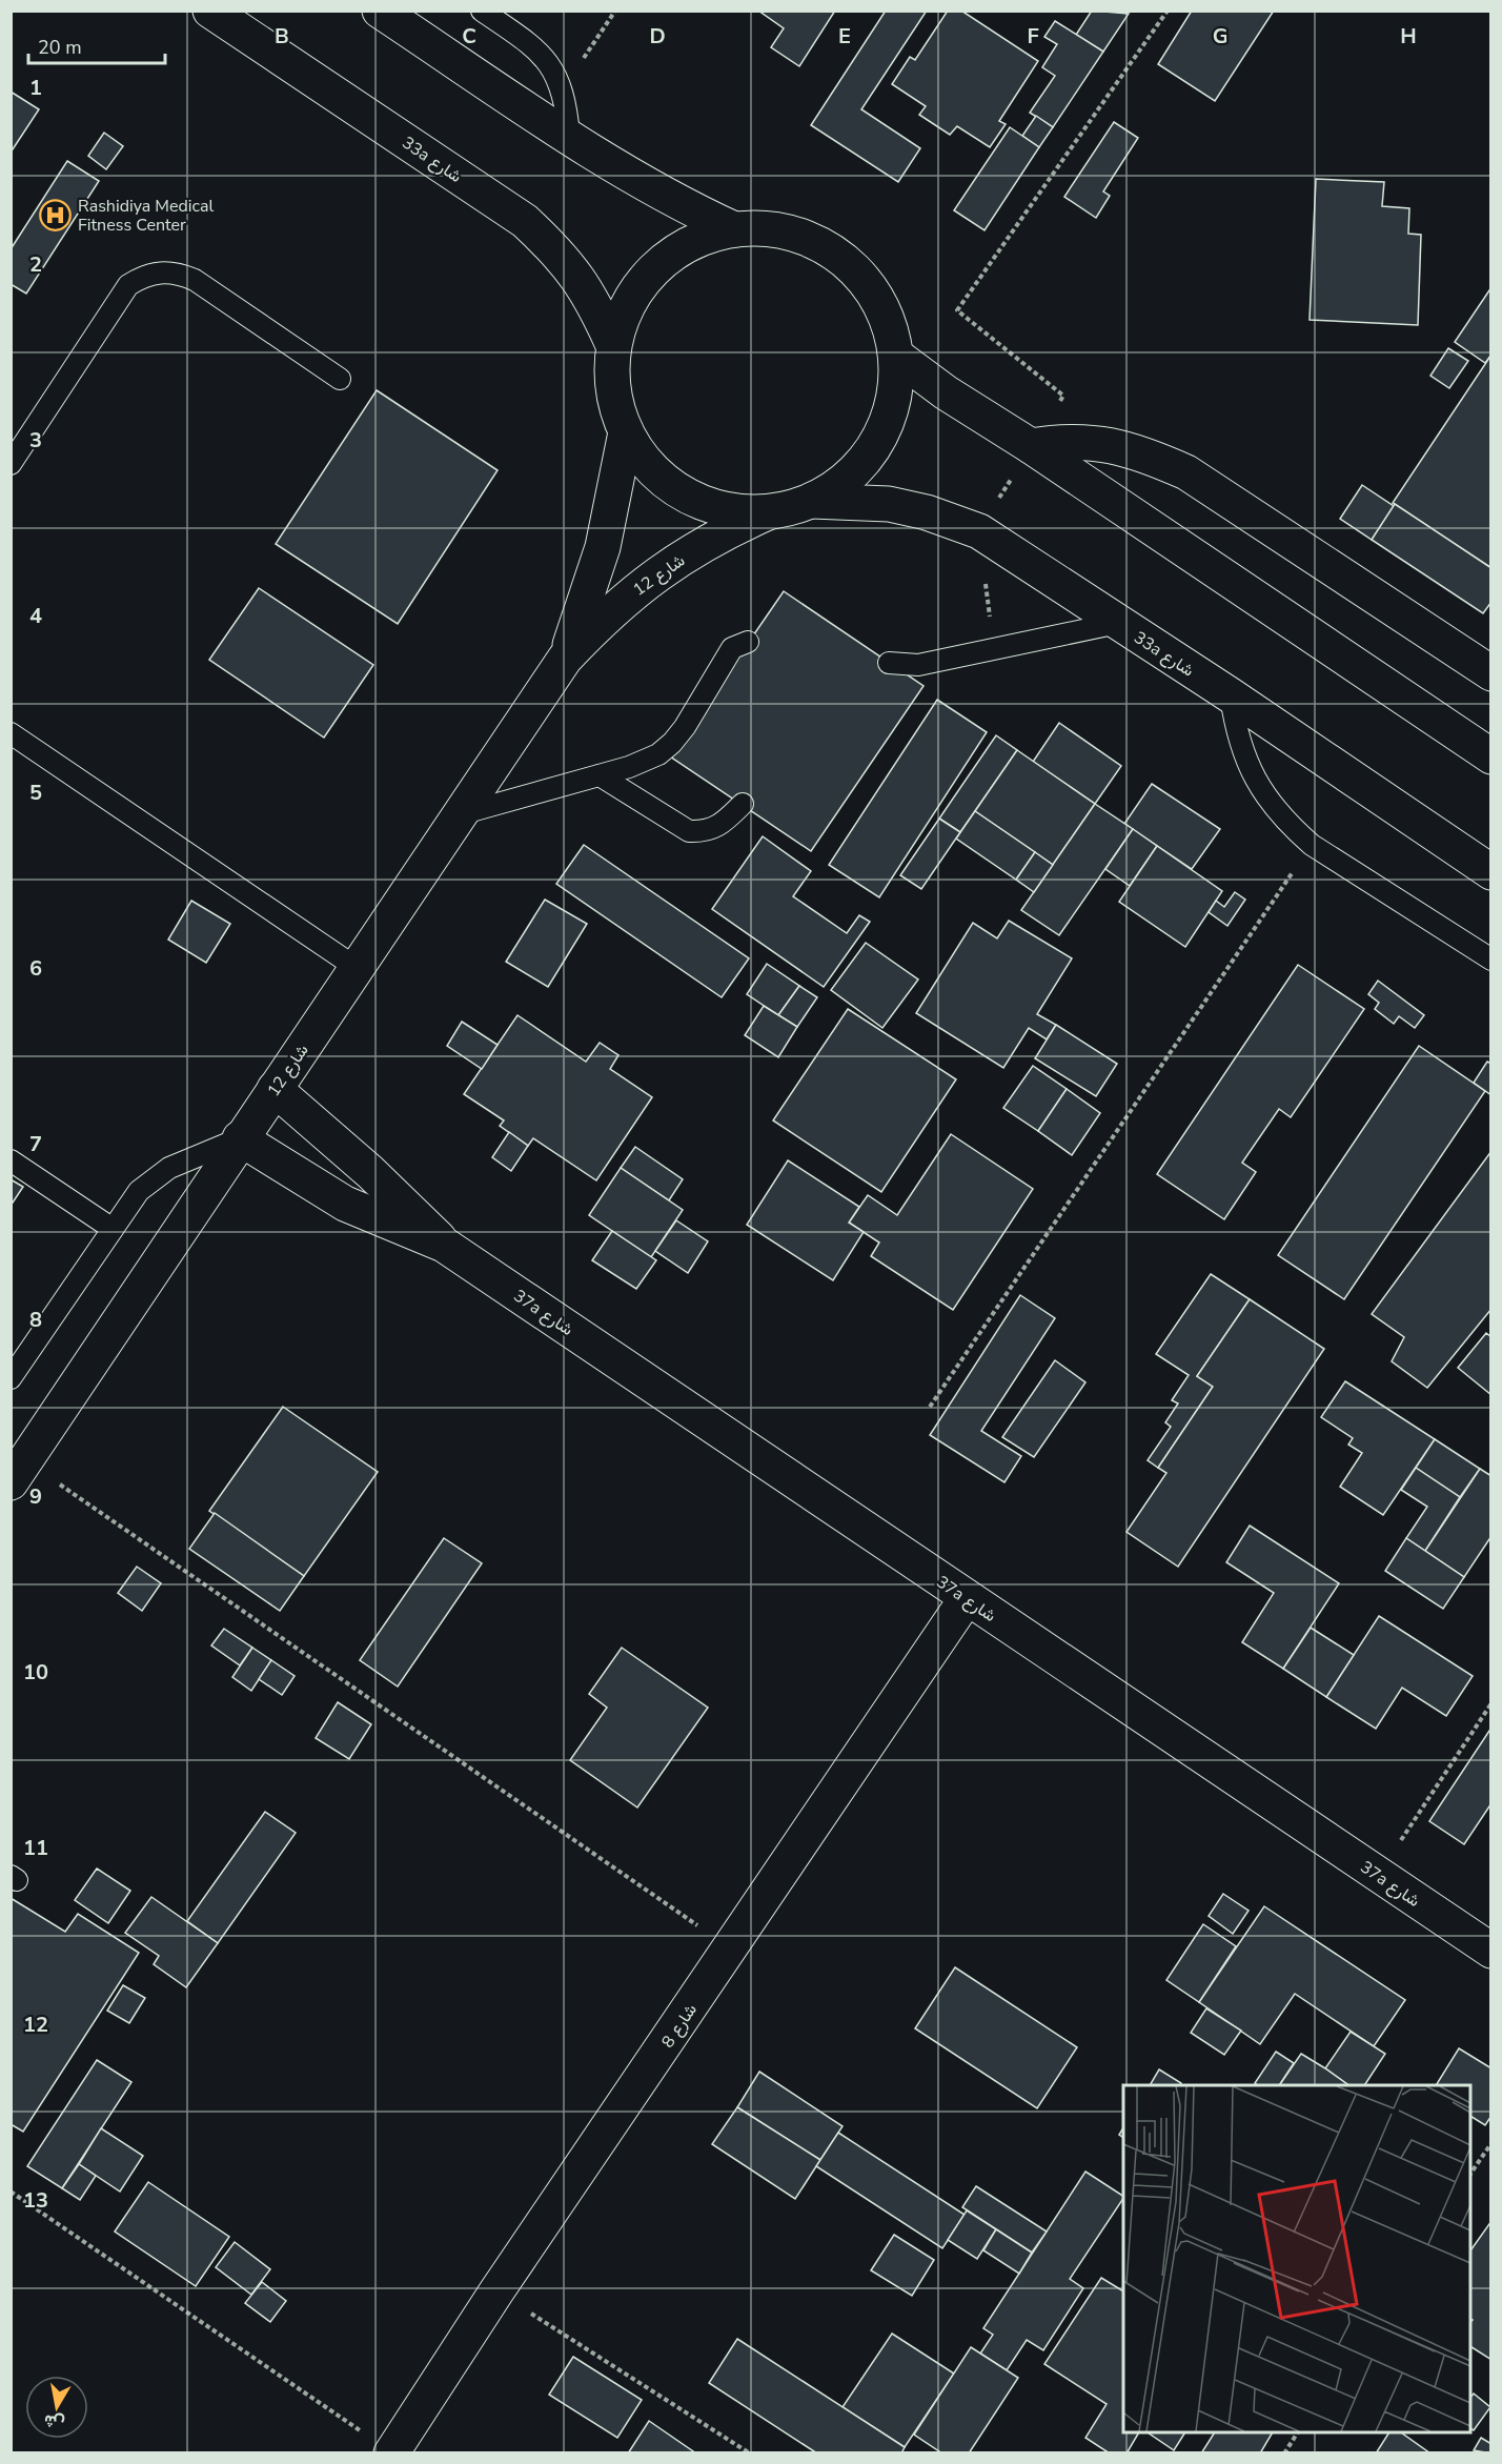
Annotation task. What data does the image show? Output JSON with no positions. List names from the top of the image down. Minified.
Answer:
{"streets":{"street":["33a شارع","شارع 12","37a شارع","شارع 8"]},"crossings":[["شارع 12","37a شارع"],["37a شارع","شارع 8"]],"places":{"hospital":["Rashidiya Medical Fitness Center"]},"scale_bar":"20 m","north":"bottom","grid":{"columns":["B","C","D","E","F","G","H"],"rows":["1","2","3","4","5","6","7","8","9","10","11","12","13"]}}
